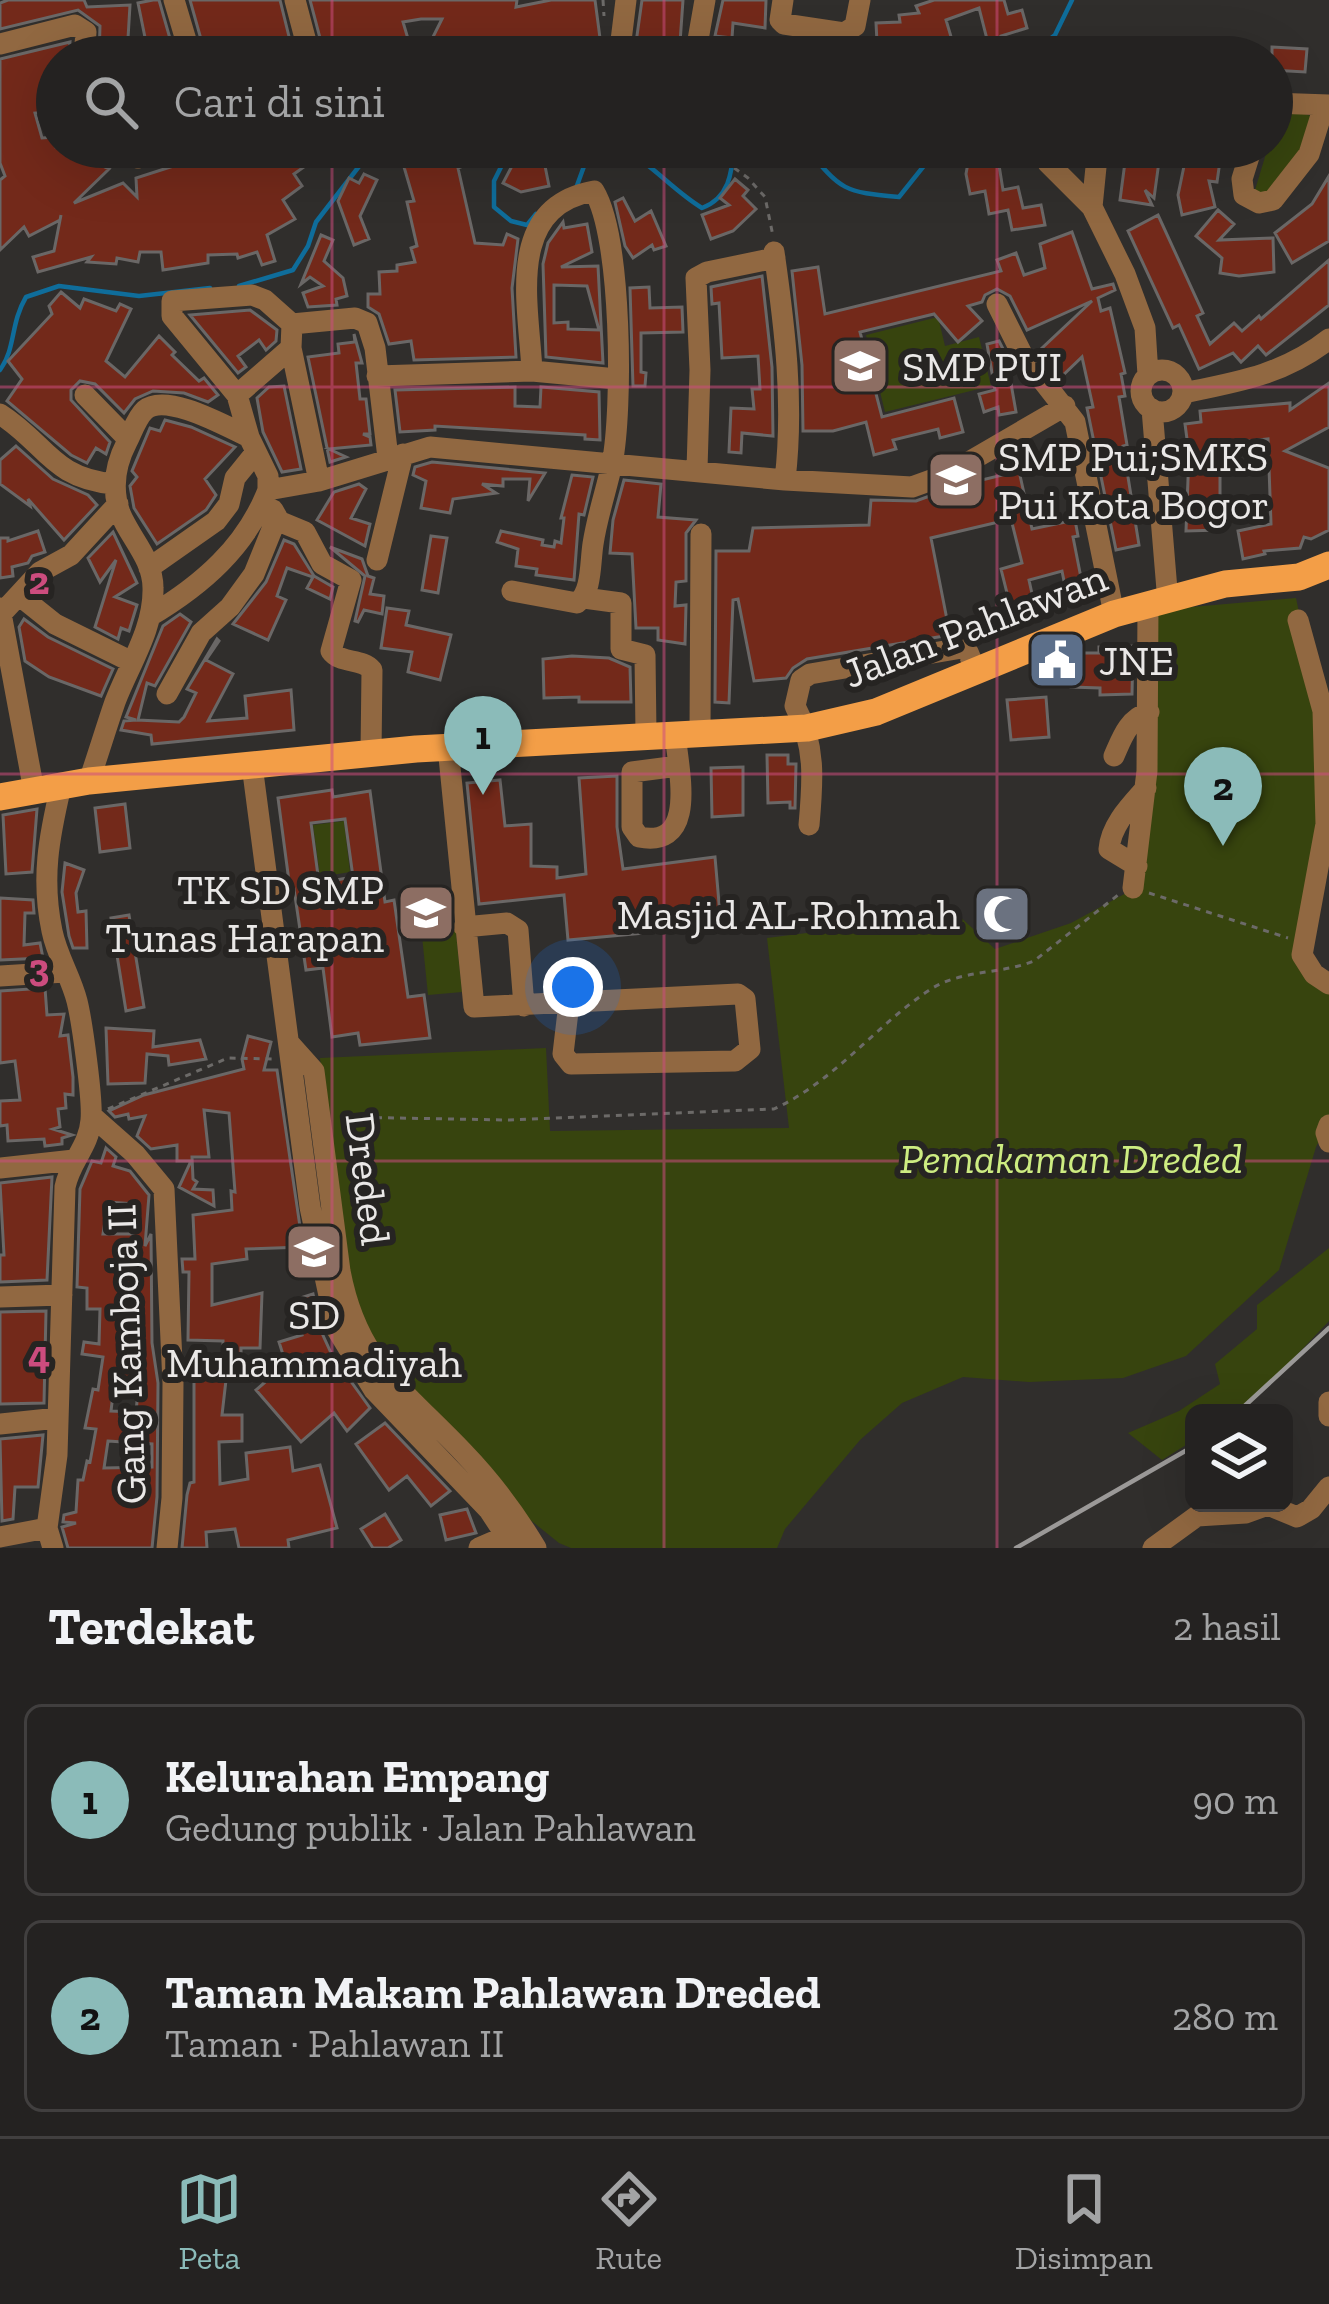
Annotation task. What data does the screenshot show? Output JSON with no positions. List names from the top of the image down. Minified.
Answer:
{"streets":{"main road":["Jalan Pahlawan"],"street":["Gang Kamboja II"]},"parks":["Pemakaman Dreded"],"places":{"school or university":["SMP PUI","SMP Pui;SMKS Pui Kota Bogor","TK SD SMP Tunas Harapan","SD Muhammadiyah"],"public building":["JNE"],"mosque":["Masjid AL-Rohmah"]},"page":{"search":"Cari di sini","pins":["1","2"],"heading":["Terdekat","2 hasil"],"list":[{"mark":"1","name":"Kelurahan Empang","note":"Gedung publik · Jalan Pahlawan","value":"90 m"},{"mark":"2","name":"Taman Makam Pahlawan Dreded","note":"Taman · Pahlawan II","value":"280 m"}],"nav":["Peta","Rute","Disimpan"]},"grid":{"rows":["2","3","4"]}}
